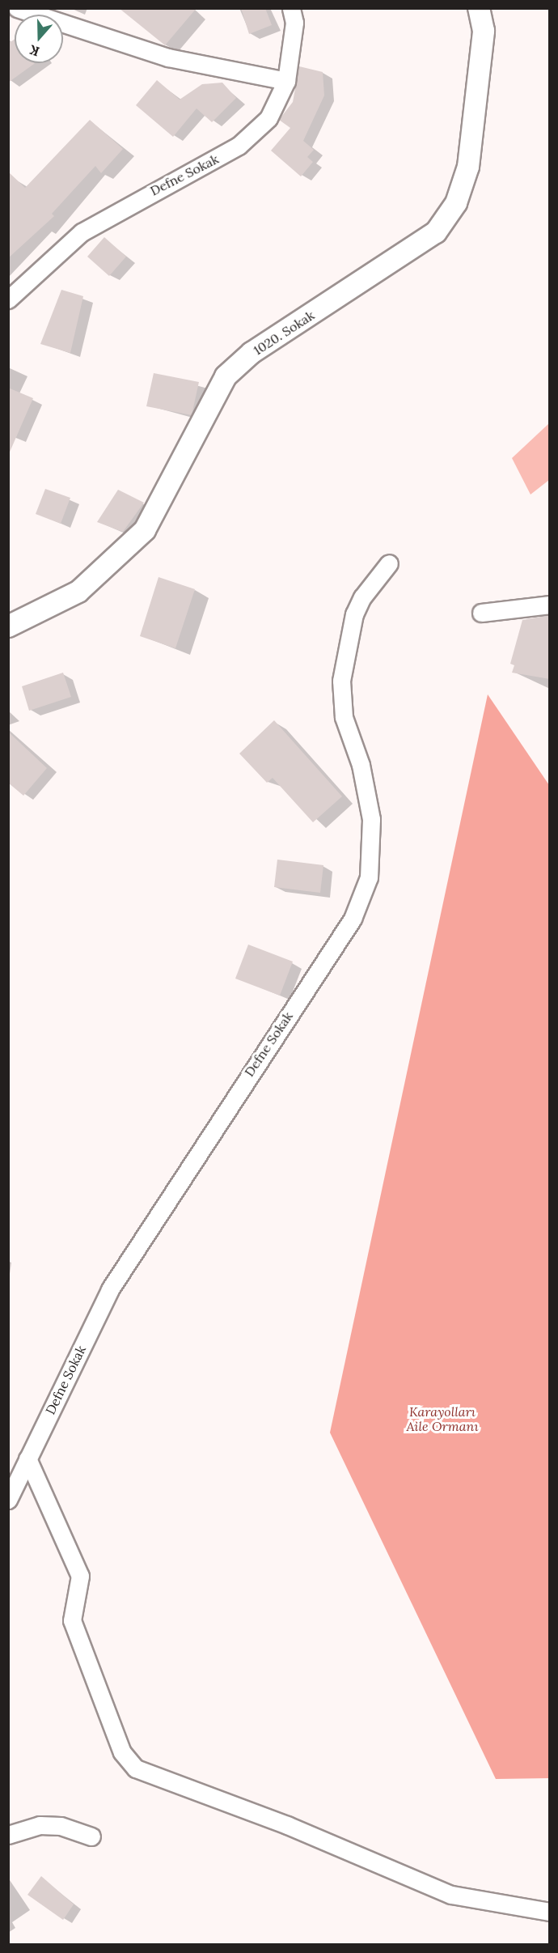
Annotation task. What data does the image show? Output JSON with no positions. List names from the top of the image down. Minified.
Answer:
{"streets":{"street":["Defne Sokak","1020. Sokak"]},"parks":["Karayolları Aile Ormanı"],"north":"bottom"}
